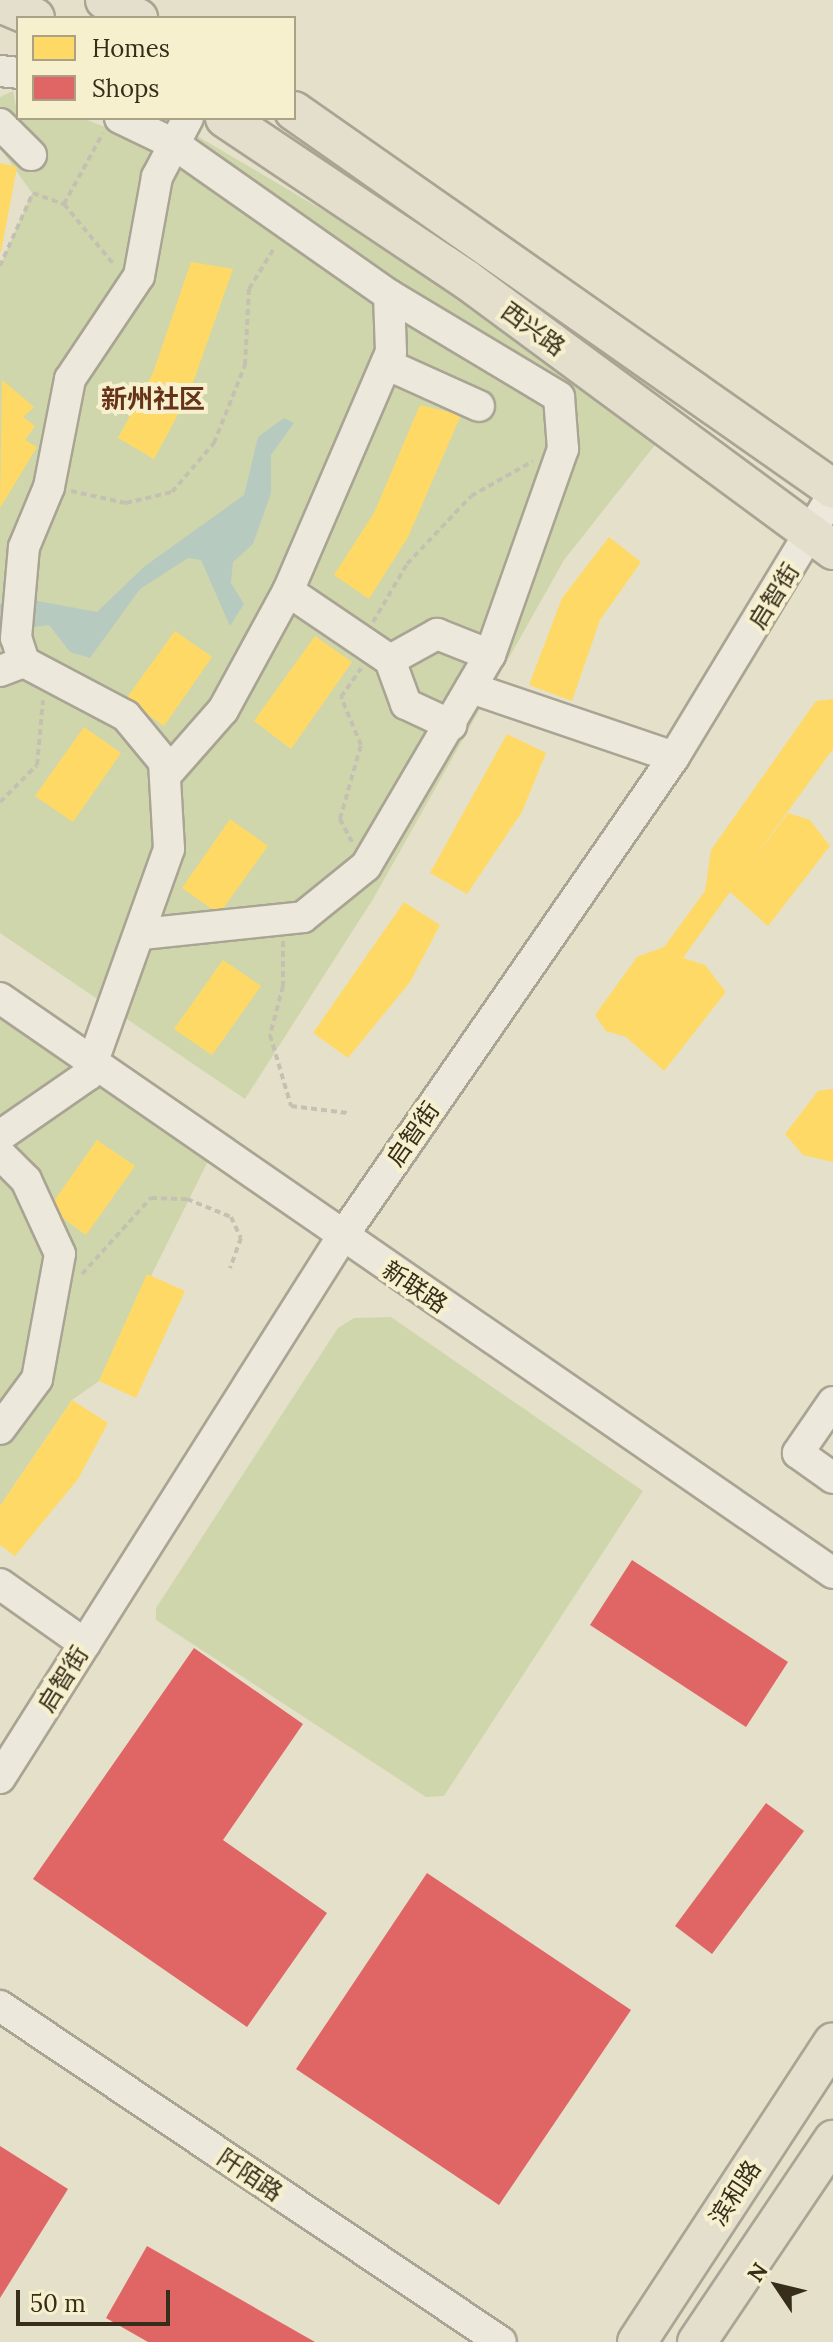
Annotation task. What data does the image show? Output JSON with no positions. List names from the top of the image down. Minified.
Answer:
{"streets":{"main road":["西兴路","滨和路"],"street":["启智街","新联路","阡陌路"]},"crossings":[["西兴路","启智街"],["启智街","新联路"]],"districts":["新州社区"],"legend":["Homes","Shops"],"scale_bar":"50 m","north":"top left"}
